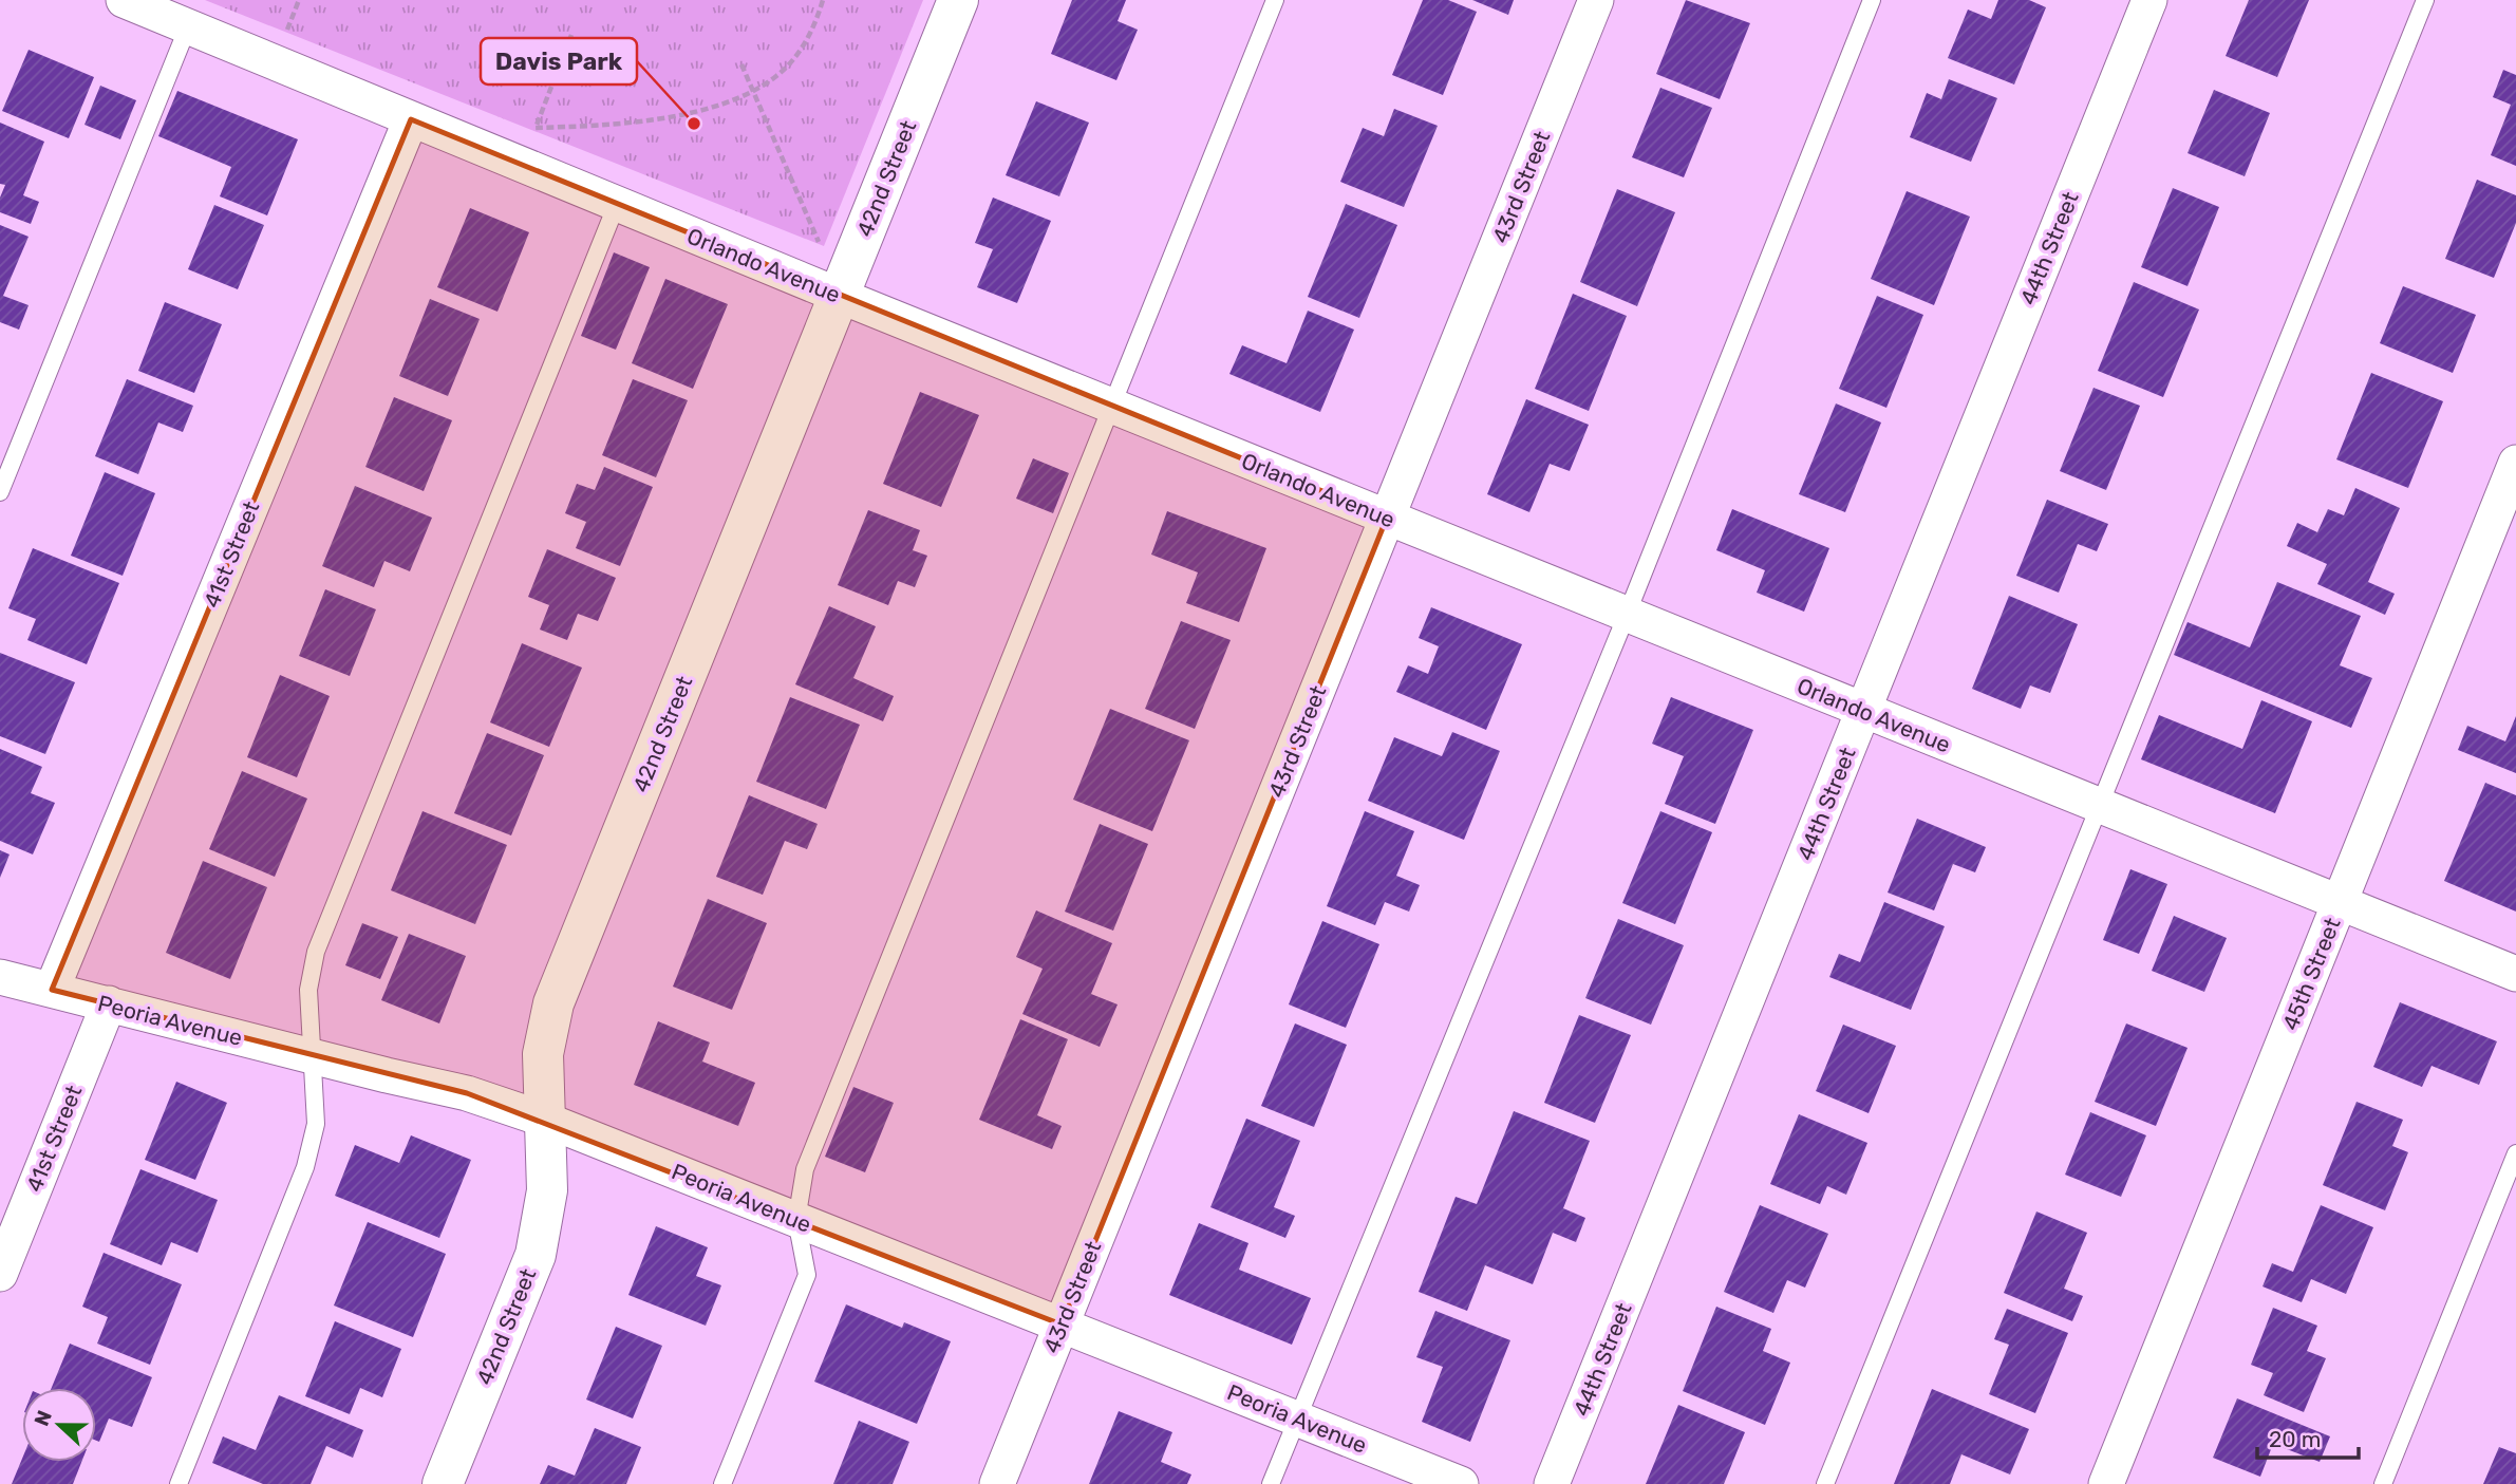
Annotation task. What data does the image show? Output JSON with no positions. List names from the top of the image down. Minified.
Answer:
{"streets":{"street":["42nd Street","43rd Street","44th Street","Orlando Avenue","41st Street","45th Street","Peoria Avenue"]},"crossings":[["42nd Street","Orlando Avenue"],["42nd Street","Peoria Avenue"],["43rd Street","Orlando Avenue"],["43rd Street","Peoria Avenue"],["44th Street","Orlando Avenue"],["Orlando Avenue","41st Street"],["Orlando Avenue","45th Street"],["41st Street","Peoria Avenue"]],"places":["Davis Park"],"scale_bar":"20 m","north":"left"}
